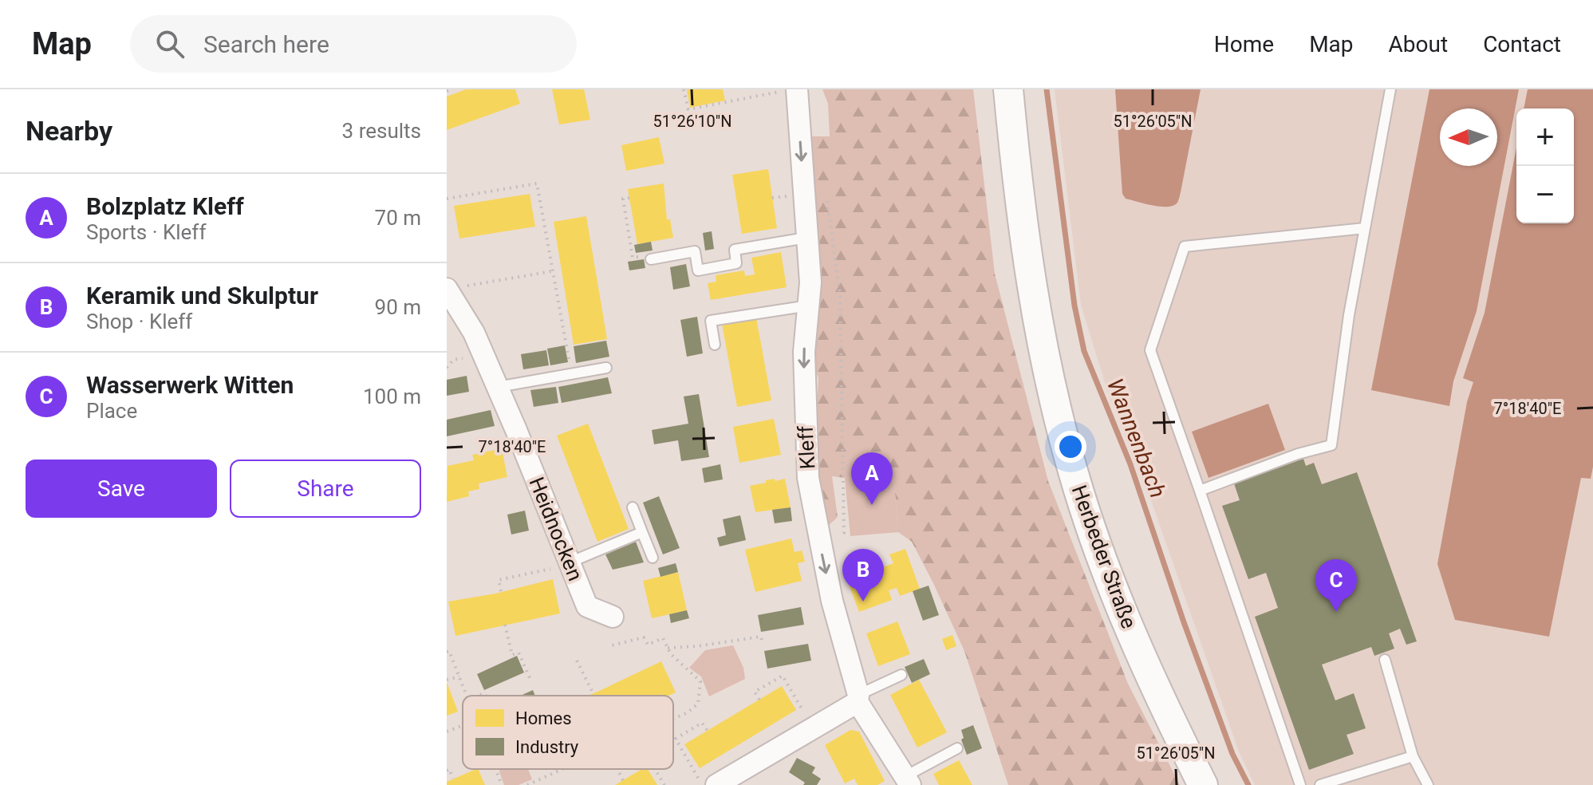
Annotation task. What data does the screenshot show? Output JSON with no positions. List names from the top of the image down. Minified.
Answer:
{"streets":{"main road":["Herbeder Straße"],"street":["Kleff","Heidnocken"]},"one_way":["Kleff"],"water":["Wannenbach"],"legend":["Homes","Industry"],"north":"left","page":{"header":"Map","search":"Search here","nav":["Home","Map","About","Contact"],"heading":["Nearby","3 results"],"map_buttons":["+","−"],"list":[{"mark":"A","name":"Bolzplatz Kleff","note":"Sports · Kleff","value":"70 m"},{"mark":"B","name":"Keramik und Skulptur","note":"Shop · Kleff","value":"90 m"},{"mark":"C","name":"Wasserwerk Witten","note":"Place","value":"100 m"}],"buttons":["Save","Share"],"pins":["A","B","C"]},"coordinates":["51°26'10\"N","51°26'05\"N","7°18'40\"E"]}
